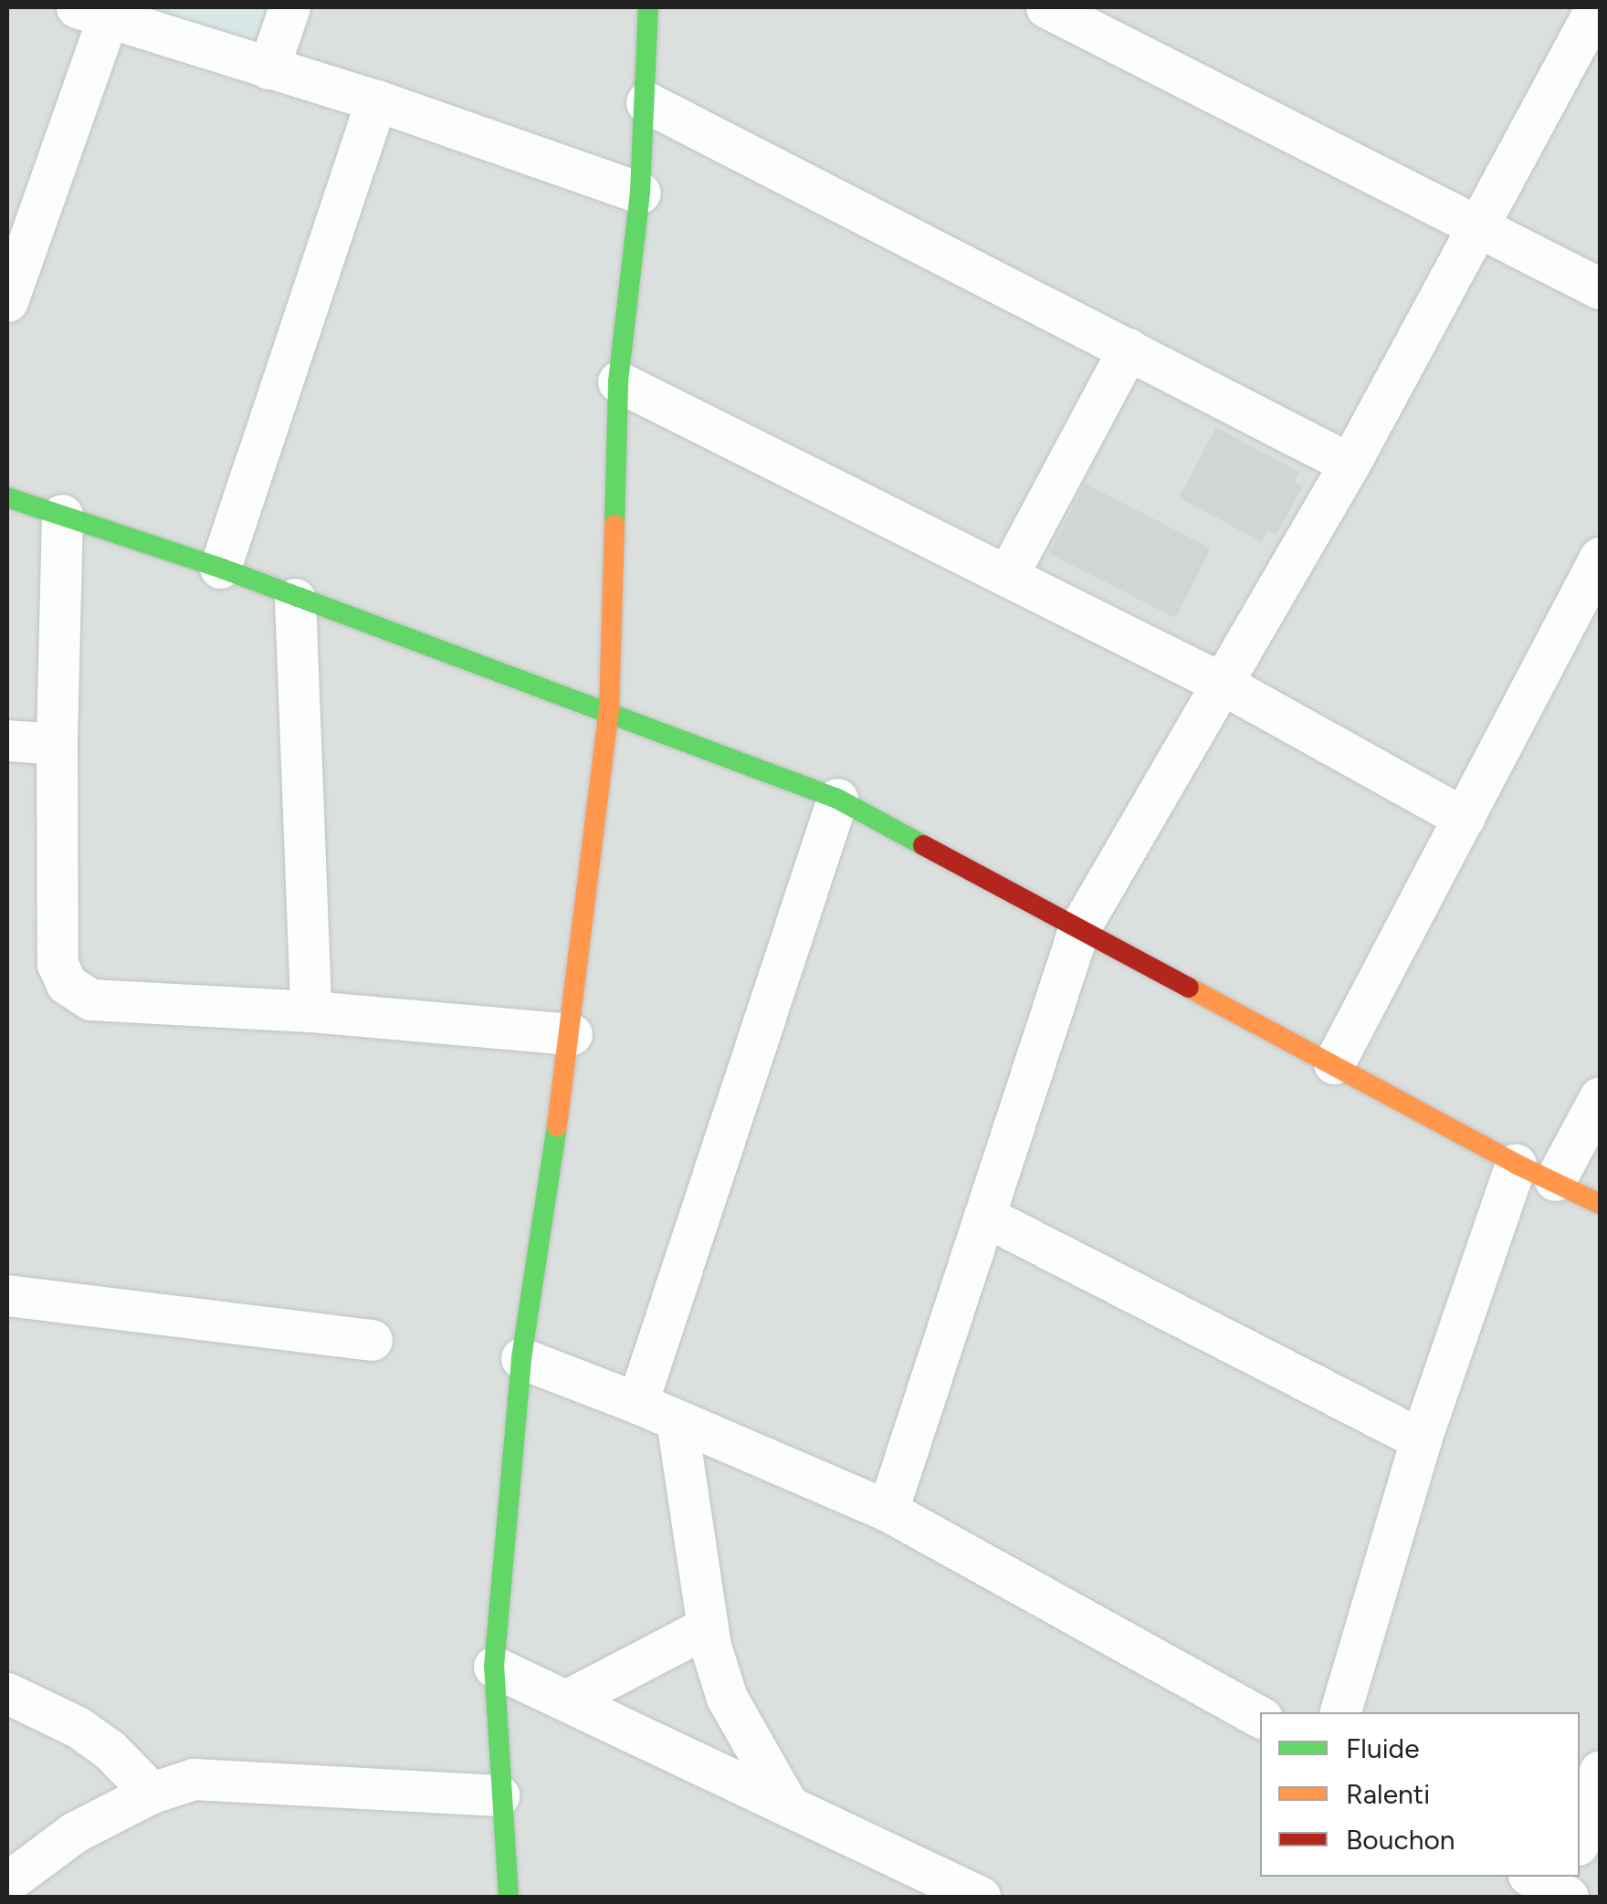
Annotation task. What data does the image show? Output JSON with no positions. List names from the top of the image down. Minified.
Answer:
{"legend":["Fluide","Ralenti","Bouchon"]}
